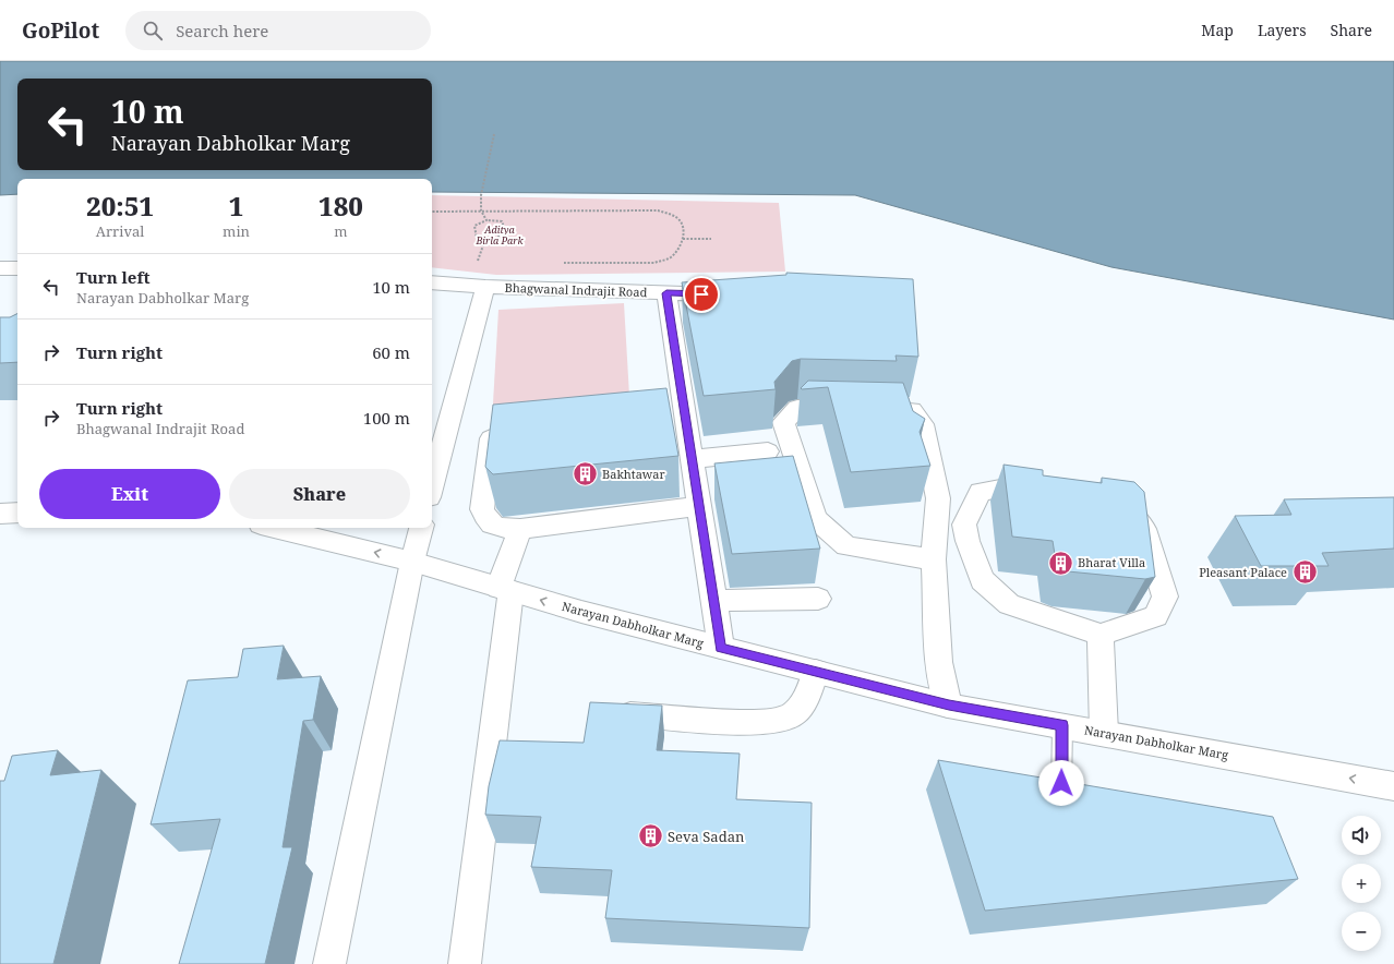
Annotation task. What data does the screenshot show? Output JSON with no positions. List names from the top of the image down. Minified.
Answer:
{"streets":{"street":["Bhagwanal Indrajit Road","Narayan Dabholkar Marg"]},"parks":["Aditya Birla Park"],"places":{"building":["Bakhtawar","Bharat Villa","Pleasant Palace","Seva Sadan"]},"page":{"header":"GoPilot","search":"Search here","nav":["Map","Layers","Share"],"turn":["10 m","Narayan Dabholkar Marg"],"eta":["20:51","Arrival","1","min","180","m"],"list":[{"name":"Turn left","note":"Narayan Dabholkar Marg","value":"10 m"},{"name":"Turn right","value":"60 m"},{"name":"Turn right","note":"Bhagwanal Indrajit Road","value":"100 m"}],"buttons":["Exit","Share"],"map_buttons":["+","−"]}}
